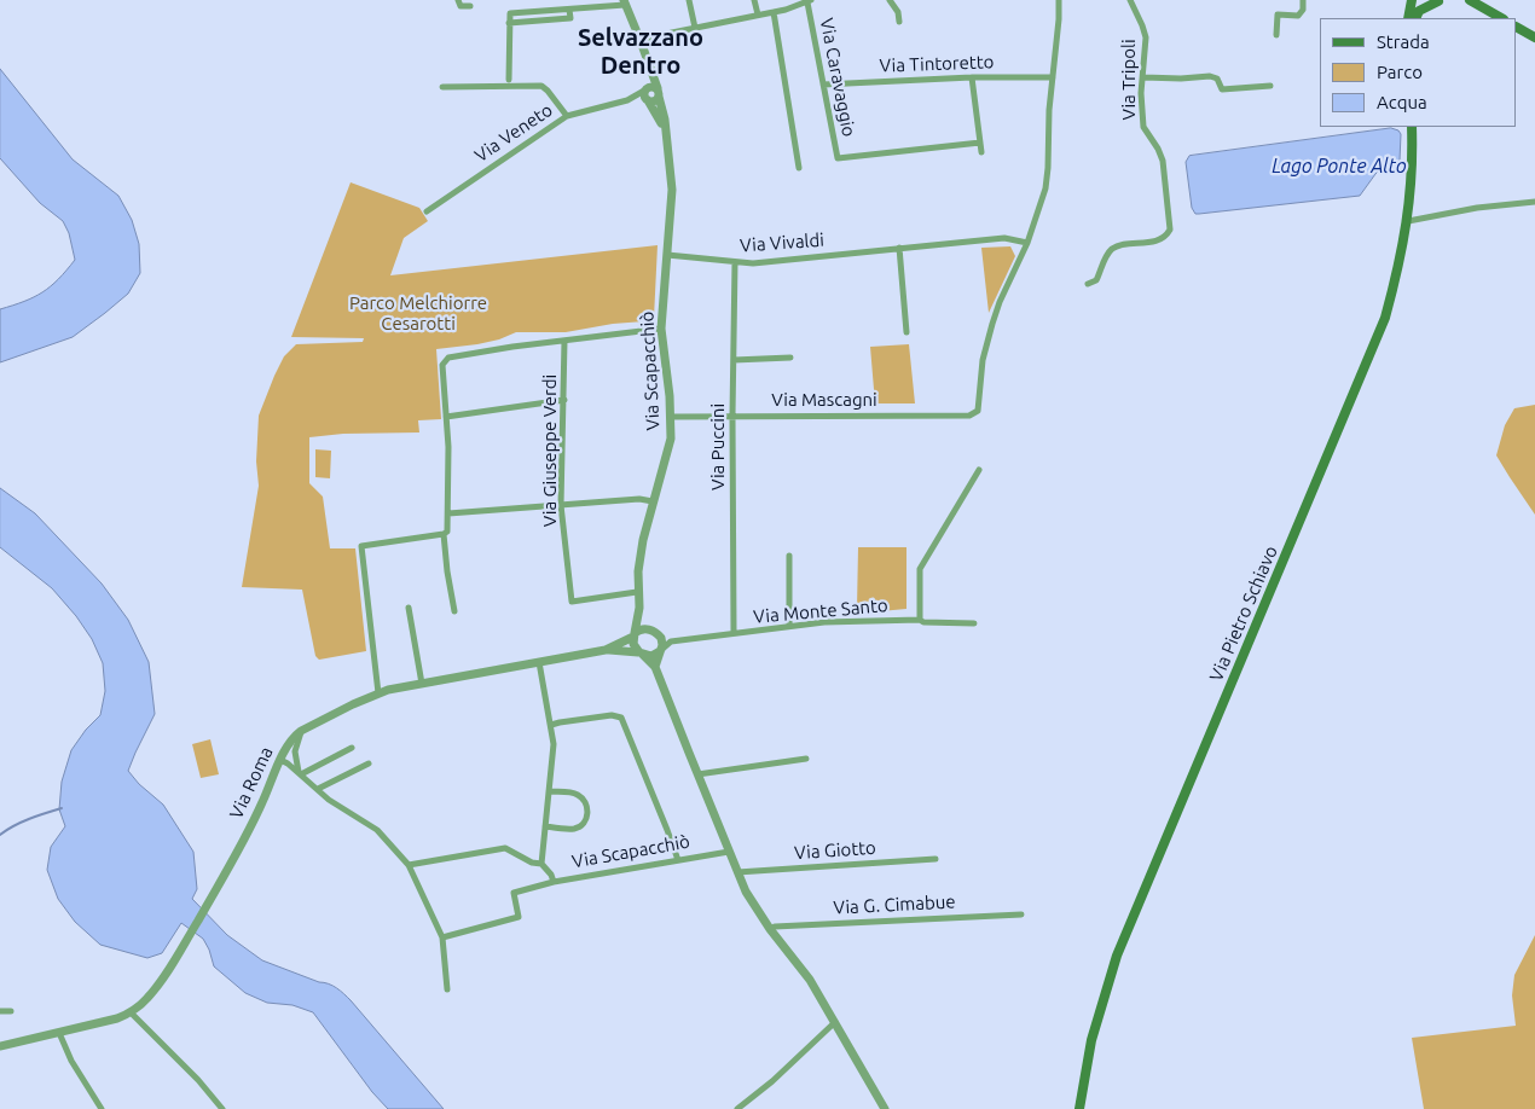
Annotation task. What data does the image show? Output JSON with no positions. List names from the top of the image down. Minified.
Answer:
{"streets":{"main road":["Via Pietro Schiavo"],"street":["Via Tintoretto","Via Caravaggio","Via Tripoli","Via Veneto","Via Vivaldi","Via Scapacchiò","Via Mascagni","Via Puccini","Via Giuseppe Verdi","Via Monte Santo","Via Roma","Via Giotto","Via G. Cimabue"]},"crossings":[["Via Tintoretto","Via Caravaggio"],["Via Veneto","Via Scapacchiò"],["Via Vivaldi","Via Scapacchiò"],["Via Vivaldi","Via Mascagni"],["Via Vivaldi","Via Puccini"],["Via Scapacchiò","Via Mascagni"],["Via Scapacchiò","Via Giuseppe Verdi"],["Via Scapacchiò","Via Monte Santo"],["Via Scapacchiò","Via Roma"],["Via Mascagni","Via Puccini"],["Via Puccini","Via Monte Santo"],["Via Monte Santo","Via Roma"]],"districts":["Selvazzano Dentro"],"water":["Lago Ponte Alto"],"parks":["Parco Melchiorre Cesarotti"],"legend":["Strada","Parco","Acqua"]}
